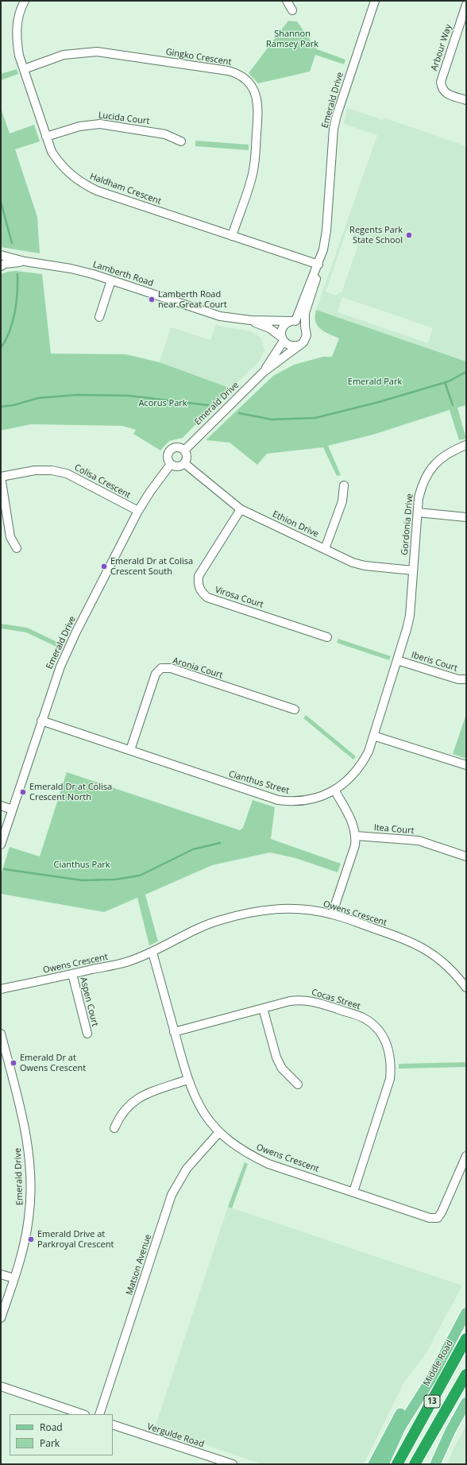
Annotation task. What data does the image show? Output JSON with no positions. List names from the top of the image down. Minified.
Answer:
{"streets":{"highway":["13"],"main road":["Middle Road"],"street":["Arbour Way","Gingko Crescent","Emerald Drive","Lucida Court","Haldham Crescent","Lamberth Road","Colisa Crescent","Ethion Drive","Gordonia Drive","Virosa Court","Iberis Court","Aronia Court","Cianthus Street","Itea Court","Owens Crescent","Cocas Street","Aspen Court","Matson Avenue","Vergulde Road"]},"crossings":[["Gingko Crescent","Haldham Crescent"],["Emerald Drive","Haldham Crescent"],["Emerald Drive","Lamberth Road"],["Emerald Drive","Colisa Crescent"],["Emerald Drive","Ethion Drive"],["Emerald Drive","Cianthus Street"],["Lucida Court","Haldham Crescent"],["Ethion Drive","Gordonia Drive"],["Ethion Drive","Virosa Court"],["Ethion Drive","Cianthus Street"],["Gordonia Drive","Cianthus Street"],["Iberis Court","Cianthus Street"],["Aronia Court","Cianthus Street"],["Owens Crescent","Cocas Street"],["Owens Crescent","Aspen Court"],["Owens Crescent","Matson Avenue"]],"parks":["Shannon Ramsey Park","Emerald Park","Acorus Park","Cianthus Park"],"places":["Regents Park State School","Lamberth Road near Great Court","Emerald Dr at Colisa Crescent South","Emerald Dr at Colisa Crescent North","Emerald Dr at Owens Crescent","Emerald Drive at Parkroyal Crescent"],"legend":["Road","Park"]}
